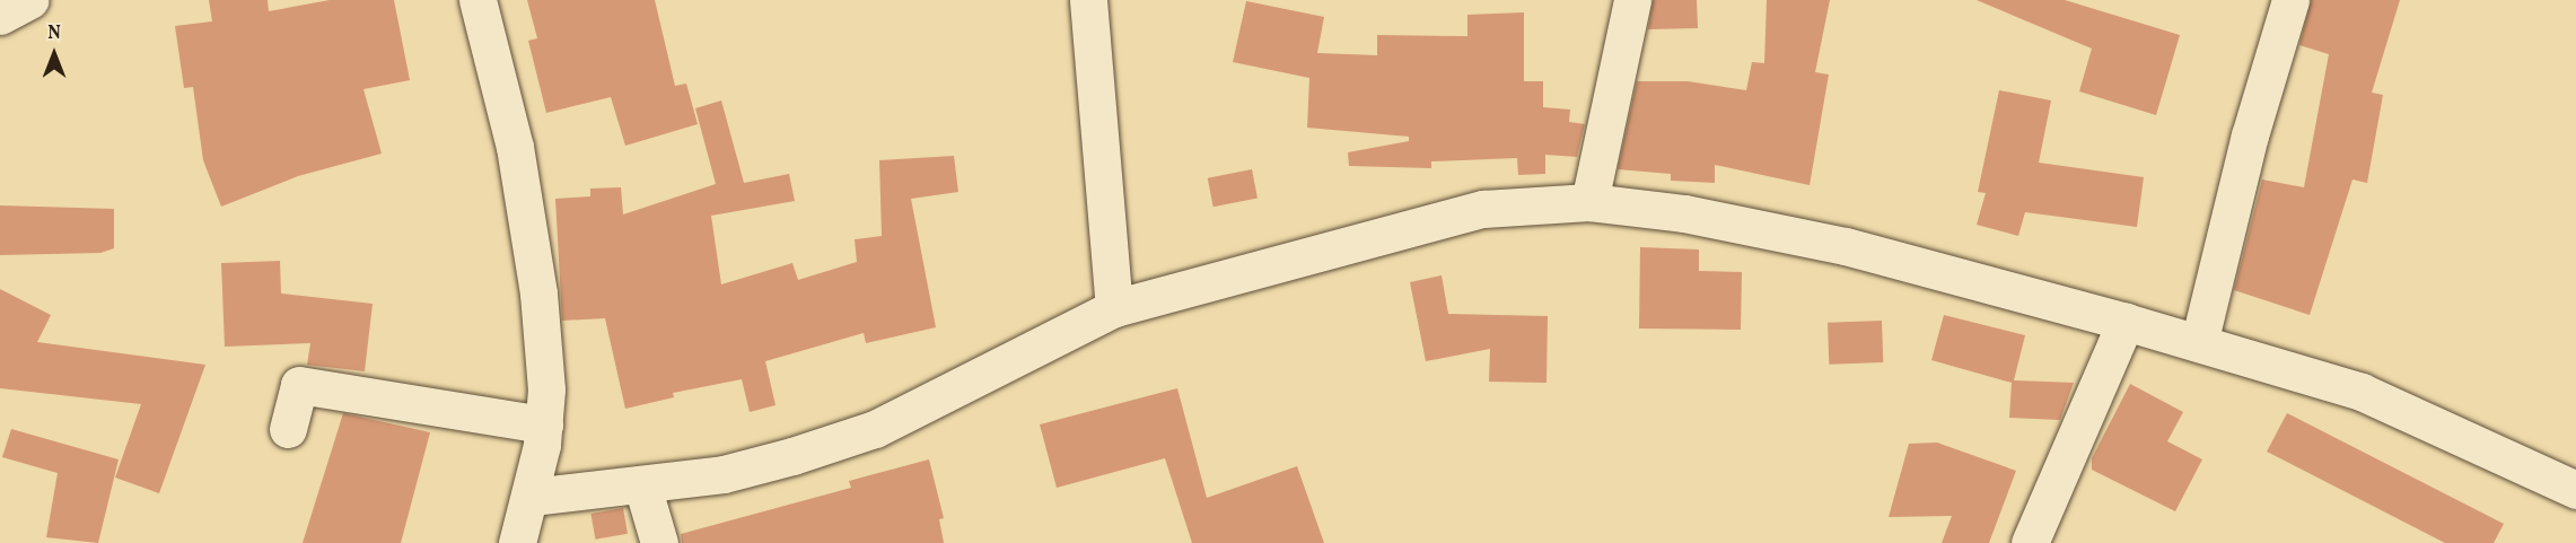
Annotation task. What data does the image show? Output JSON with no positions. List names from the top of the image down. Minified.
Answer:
{"north":"top"}
